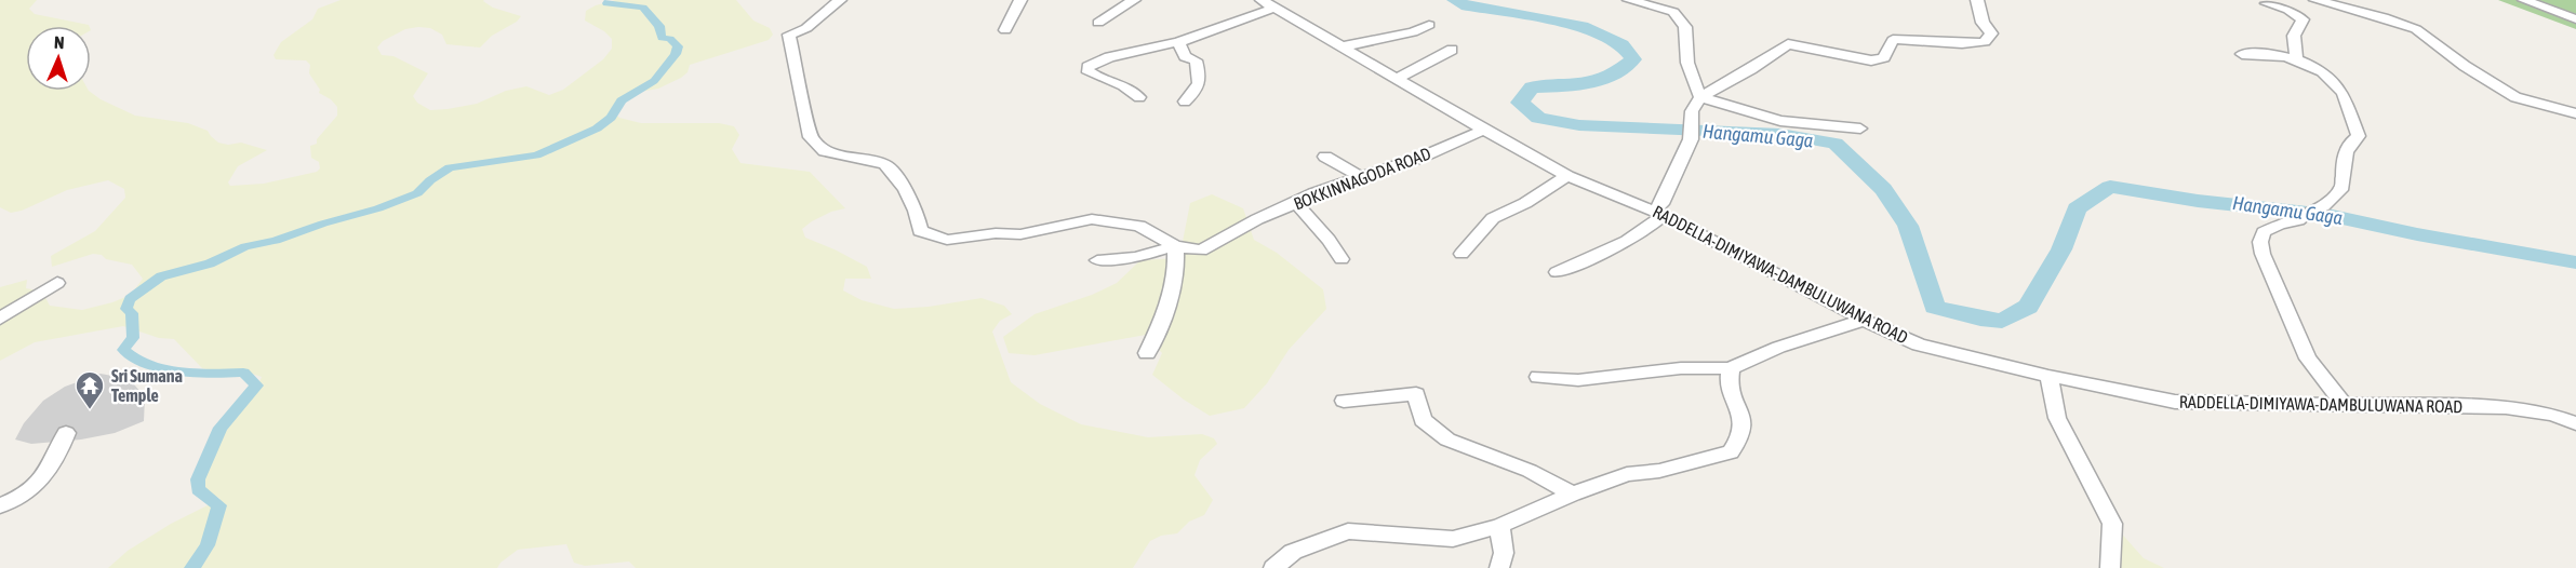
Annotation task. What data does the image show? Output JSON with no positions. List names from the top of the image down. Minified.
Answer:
{"streets":{"street":["BOKKINNAGODA ROAD","RADDELLA-DIMIYAWA-DAMBULUWANA ROAD"]},"crossings":[["BOKKINNAGODA ROAD","RADDELLA-DIMIYAWA-DAMBULUWANA ROAD"]],"water":["Hangamu Gaga"],"places":{"temple":["Sri Sumana Temple"]},"north":"top"}
